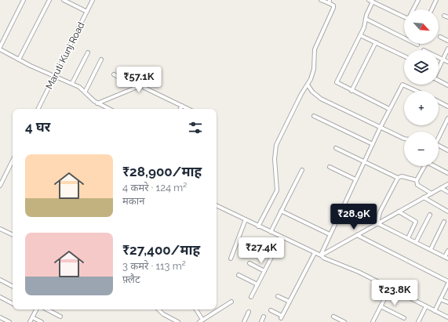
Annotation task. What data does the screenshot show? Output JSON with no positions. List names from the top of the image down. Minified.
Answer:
{"streets":{"street":["Maruti Kunj Road"]},"north":"bottom right","page":{"map_buttons":["+","−"],"price":["₹57.1K","₹28.9K","₹27.4K","₹23.8K"],"heading":"4 घर","list":[{"name":"₹28,900/माह","note":"4 कमरे · 124 m² · मकान"},{"name":"₹27,400/माह","note":"3 कमरे · 113 m² · फ़्लैट"}]}}
